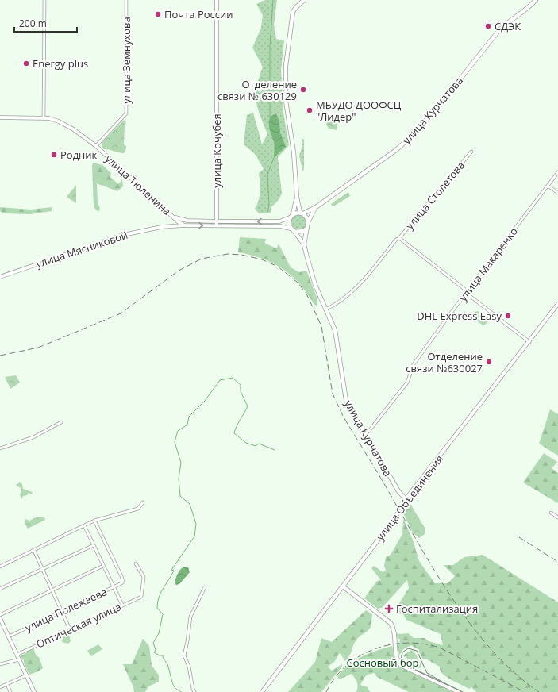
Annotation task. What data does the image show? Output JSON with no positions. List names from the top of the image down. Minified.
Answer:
{"streets":{"main road":["улица Курчатова","улица Объединения"],"street":["улица Земнухова","улица Кочубея","улица Тюленина","улица Столетова","улица Мясниковой","улица Макаренко","улица Полежаева","Оптическая улица"]},"crossings":[["улица Земнухова","улица Тюленина"],["улица Курчатова","улица Столетова"],["улица Курчатова","улица Мясниковой"],["улица Курчатова","улица Макаренко"],["улица Курчатова","улица Объединения"],["улица Кочубея","улица Мясниковой"],["улица Тюленина","улица Мясниковой"],["улица Столетова","улица Макаренко"],["улица Столетова","улица Объединения"]],"parks":["Сосновый бор"],"places":{"other":["Почта России","СДЭК","Energy plus","Отделение связи № 630129","МБУДО ДООФСЦ \"Лидер\"","Родник","DHL Express Easy","Отделение связи №630027"],"health":["Госпитализация"]},"scale_bar":"200 m"}
